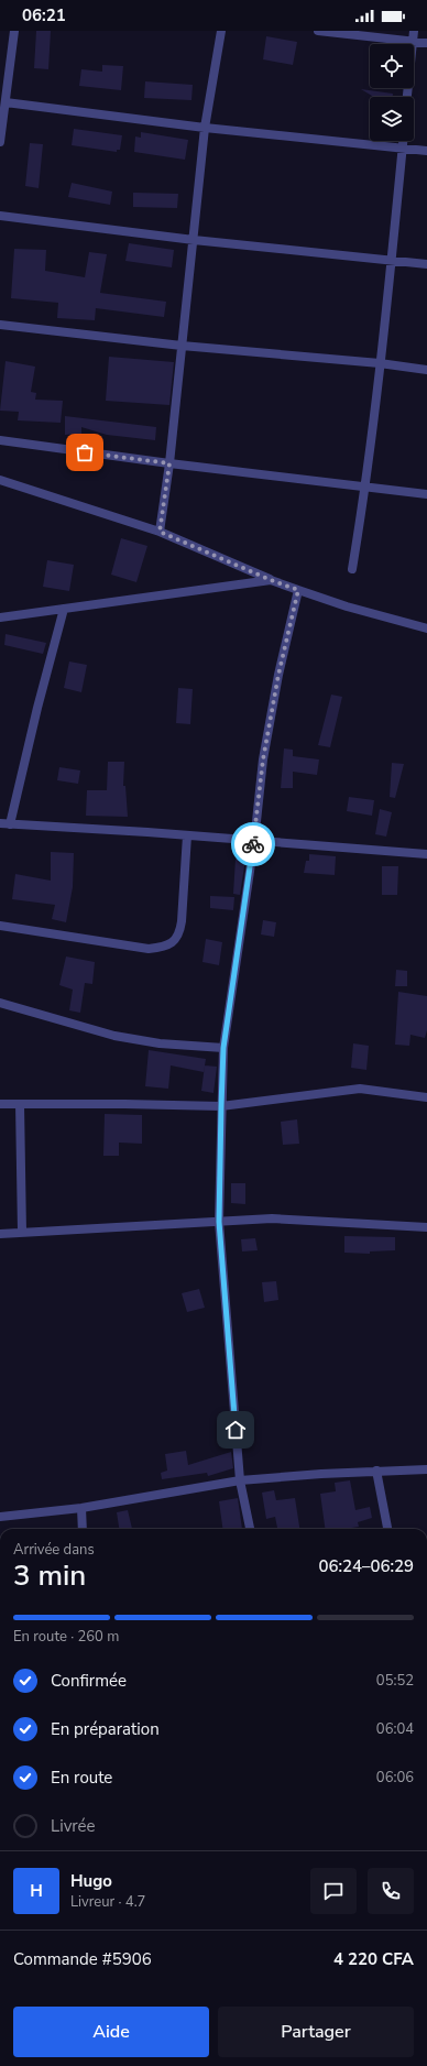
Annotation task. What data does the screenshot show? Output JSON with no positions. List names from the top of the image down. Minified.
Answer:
{"page":{"status":"06:21","heading":["3 min","Arrivée dans","06:24–06:29"],"panel":["Hugo","Livreur · 4.7","Commande #5906","4 220 CFA"],"bar":"En route · 260 m","list":[["Confirmée","05:52"],["En préparation","06:04"],["En route","06:06"],"Livrée"],"round":"H","buttons":["Aide","Partager"]}}
